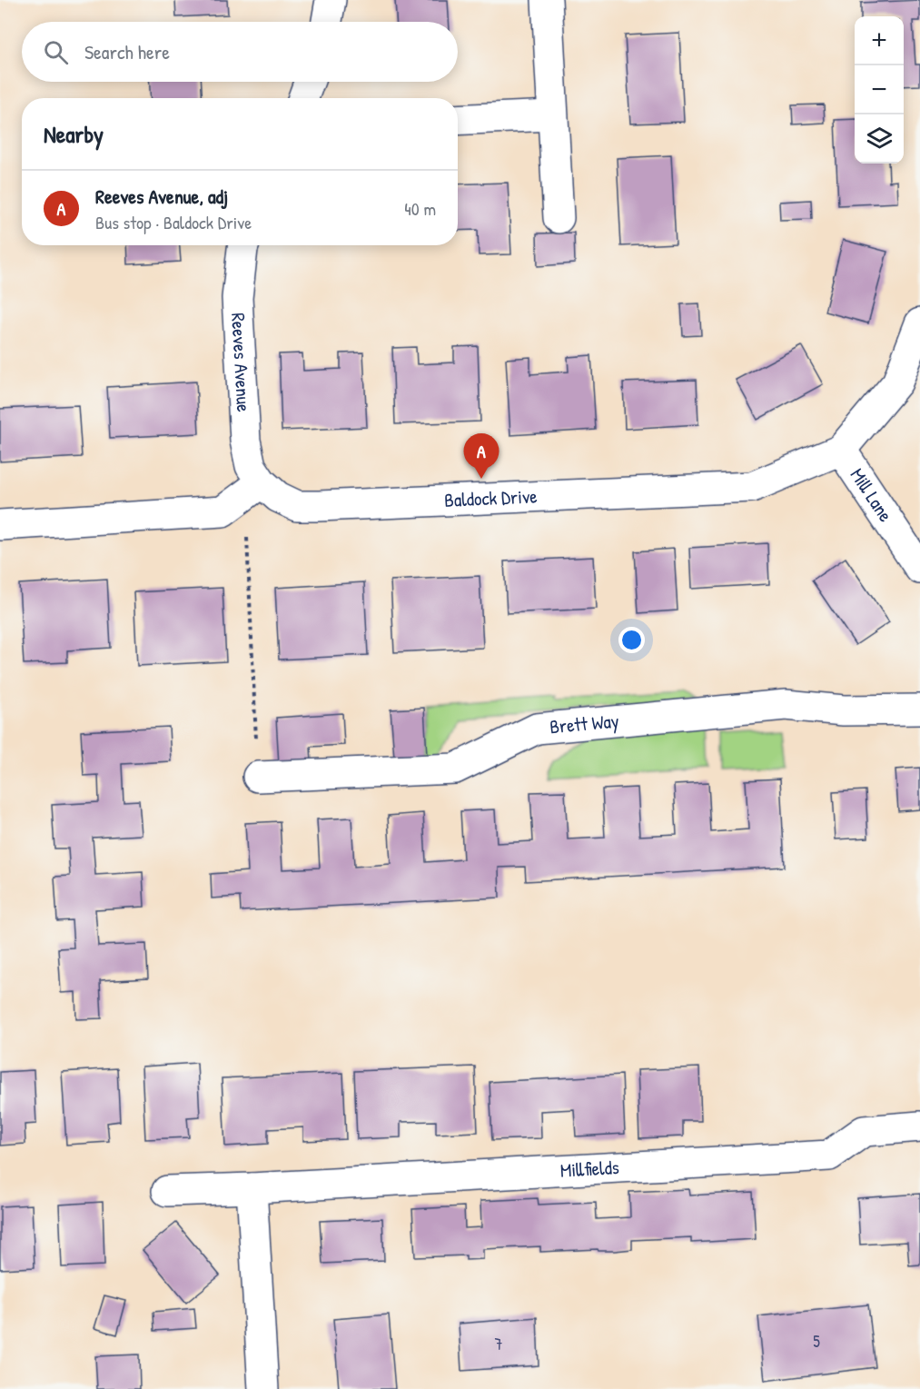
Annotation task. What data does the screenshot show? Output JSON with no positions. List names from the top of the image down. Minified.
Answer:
{"streets":{"street":["Reeves Avenue","Mill Lane","Baldock Drive","Brett Way","Millfields"]},"crossings":[["Reeves Avenue","Baldock Drive"],["Mill Lane","Baldock Drive"]],"house_numbers":["5","7"],"page":{"map_buttons":["+","−"],"search":"Search here","heading":"Nearby","list":[{"mark":"A","name":"Reeves Avenue, adj","note":"Bus stop · Baldock Drive","value":"40 m"}],"pins":"A"}}
